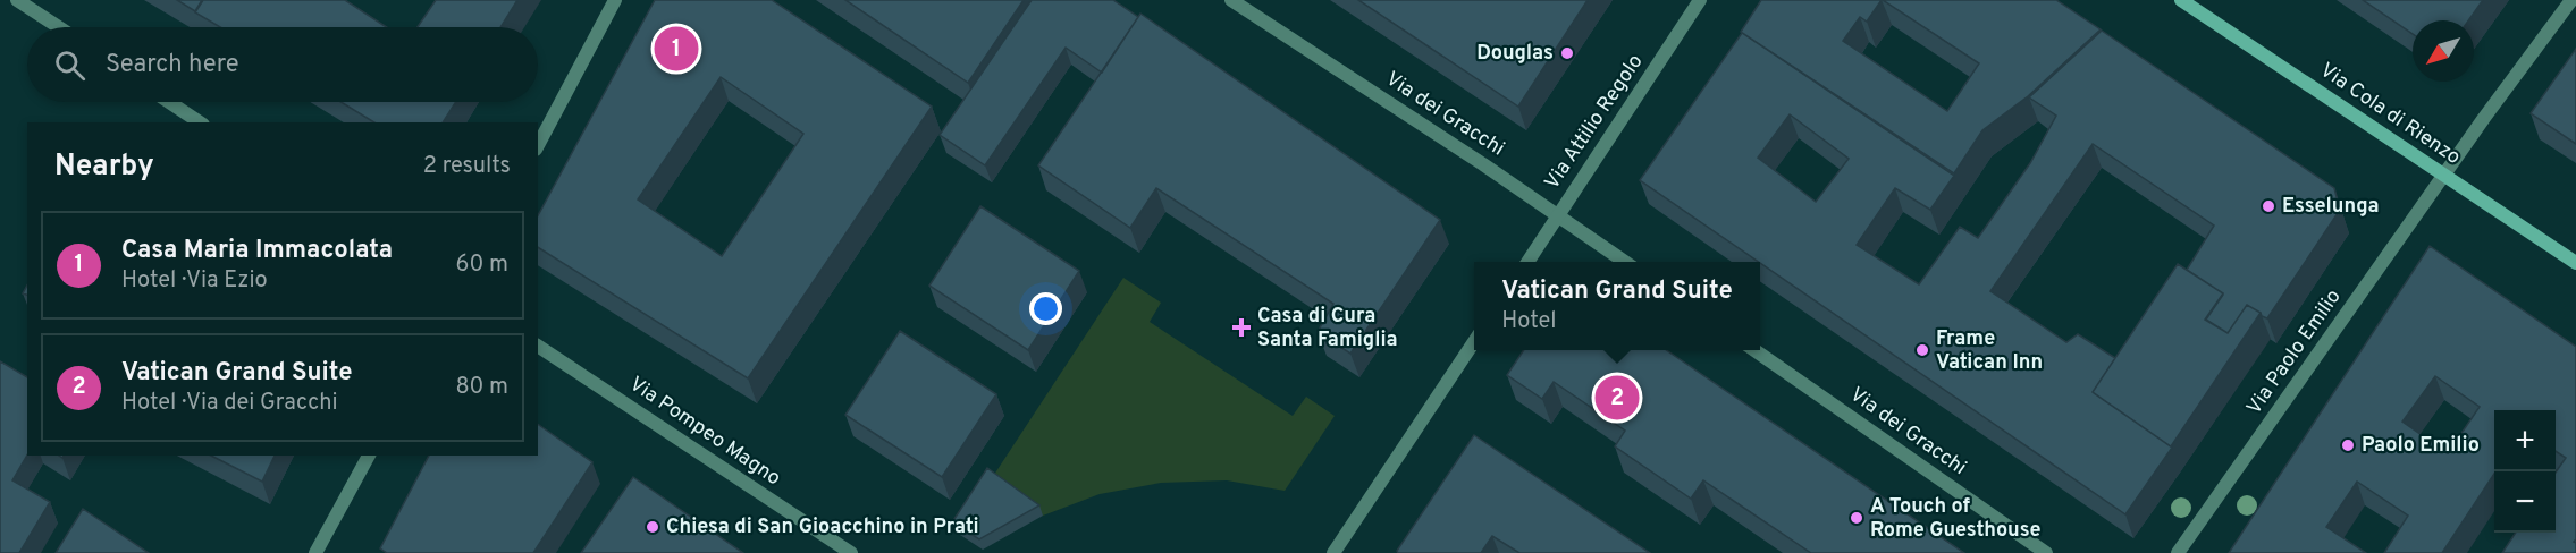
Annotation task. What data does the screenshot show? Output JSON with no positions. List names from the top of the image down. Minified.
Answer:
{"streets":{"main road":["Via Cola di Rienzo"],"street":["Via dei Gracchi","Via Attilio Regolo","Via Paolo Emilio","Via Pompeo Magno"]},"crossings":[["Via dei Gracchi","Via Attilio Regolo"],["Via Cola di Rienzo","Via Paolo Emilio"]],"places":{"other":["Douglas","Esselunga","Frame Vatican Inn","Paolo Emilio","A Touch of Rome Guesthouse","Chiesa di San Gioacchino in Prati"],"health":["Casa di Cura Santa Famiglia"]},"north":"bottom left","page":{"pins":["1","2"],"search":"Search here","heading":["Nearby","2 results"],"list":[{"mark":"1","name":"Casa Maria Immacolata","note":"Hotel · Via Ezio","value":"60 m"},{"mark":"2","name":"Vatican Grand Suite","note":"Hotel · Via dei Gracchi","value":"80 m"}],"popup":["Vatican Grand Suite","Hotel"],"map_buttons":["+","−"]}}
